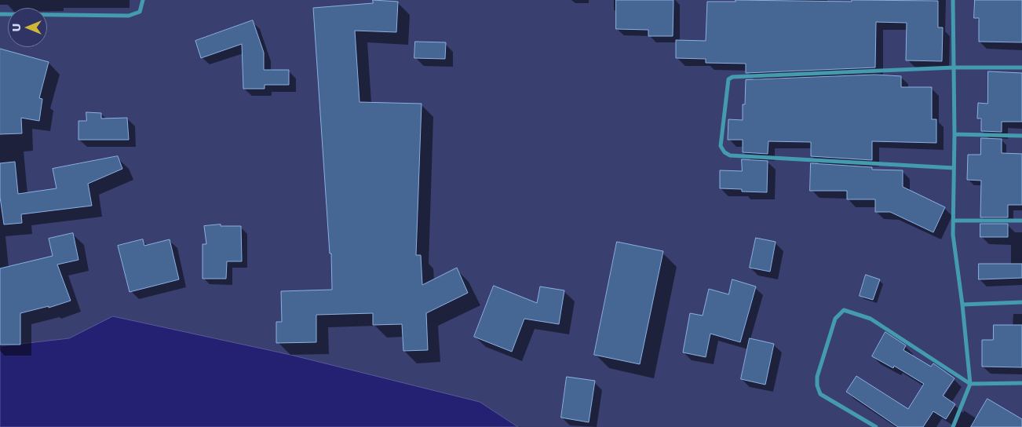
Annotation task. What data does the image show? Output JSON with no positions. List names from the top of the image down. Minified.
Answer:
{"north":"left"}
